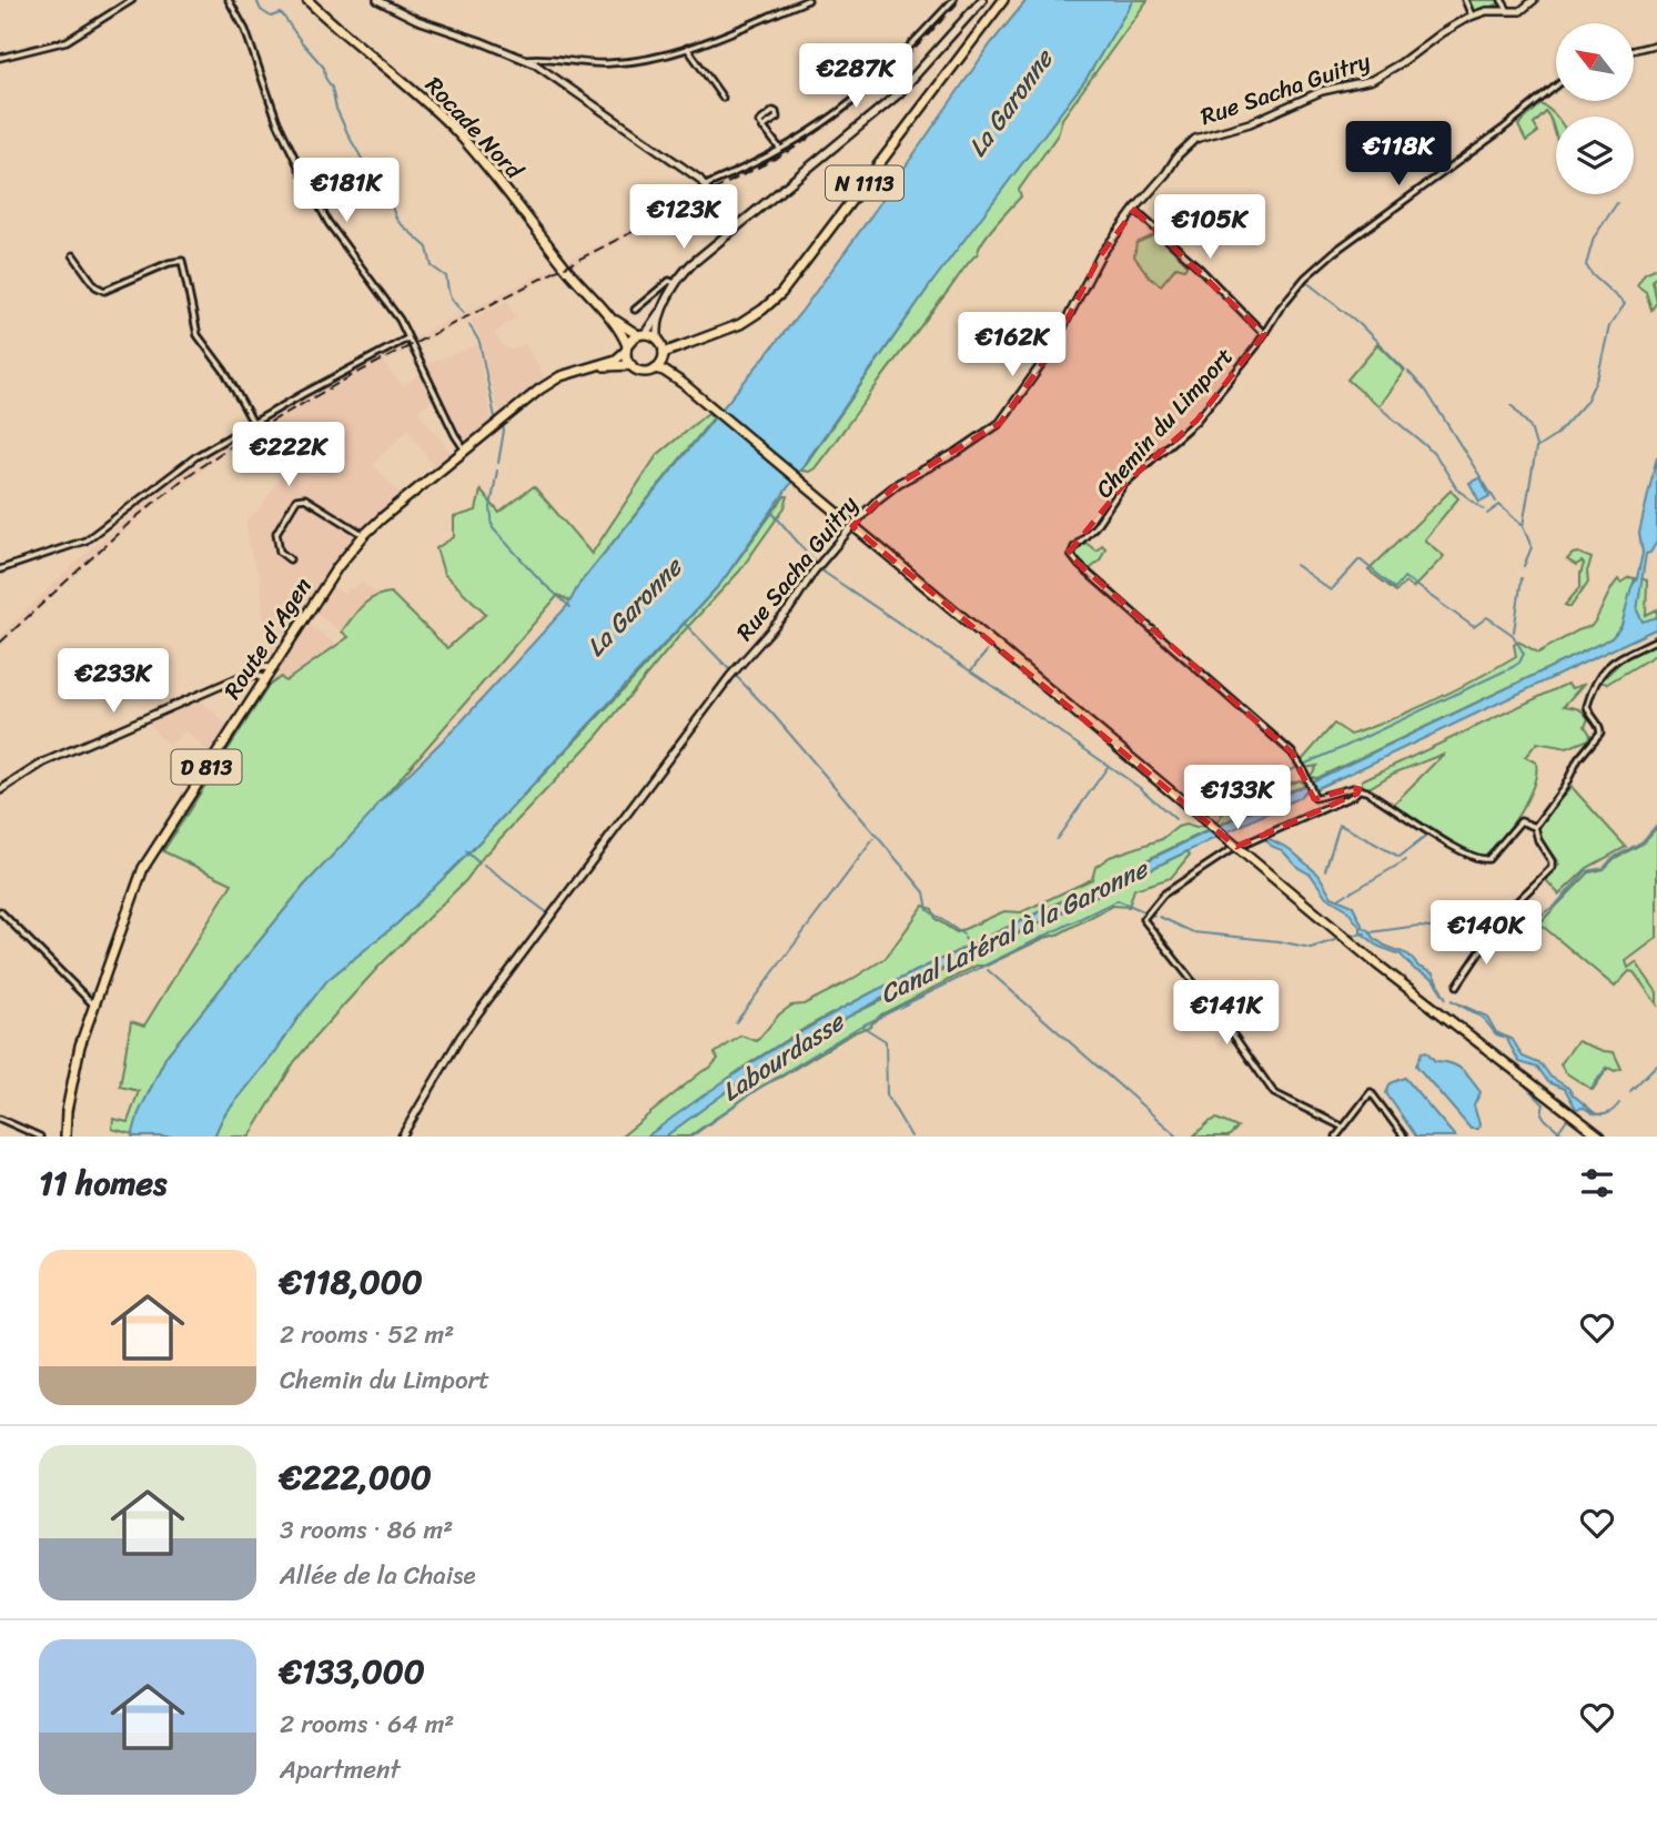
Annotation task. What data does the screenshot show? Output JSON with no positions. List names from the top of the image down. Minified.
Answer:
{"streets":{"main road":["Rocade Nord","N 1113","Route d'Agen","D 813"],"street":["Rue Sacha Guitry","Chemin du Limport"]},"crossings":[["N 1113","Route d'Agen"],["Route d'Agen","D 813"]],"water":["La Garonne","Canal Latéral à la Garonne","Labourdasse"],"north":"top left","page":{"price":["€287K","€118K","€181K","€123K","€105K","€162K","€222K","€233K","€133K","€140K","€141K"],"heading":"11 homes","list":[{"name":"€118,000","note":"2 rooms · 52 m² · Chemin du Limport"},{"name":"€222,000","note":"3 rooms · 86 m² · Allée de la Chaise"},{"name":"€133,000","note":"2 rooms · 64 m² · Apartment"}]}}
